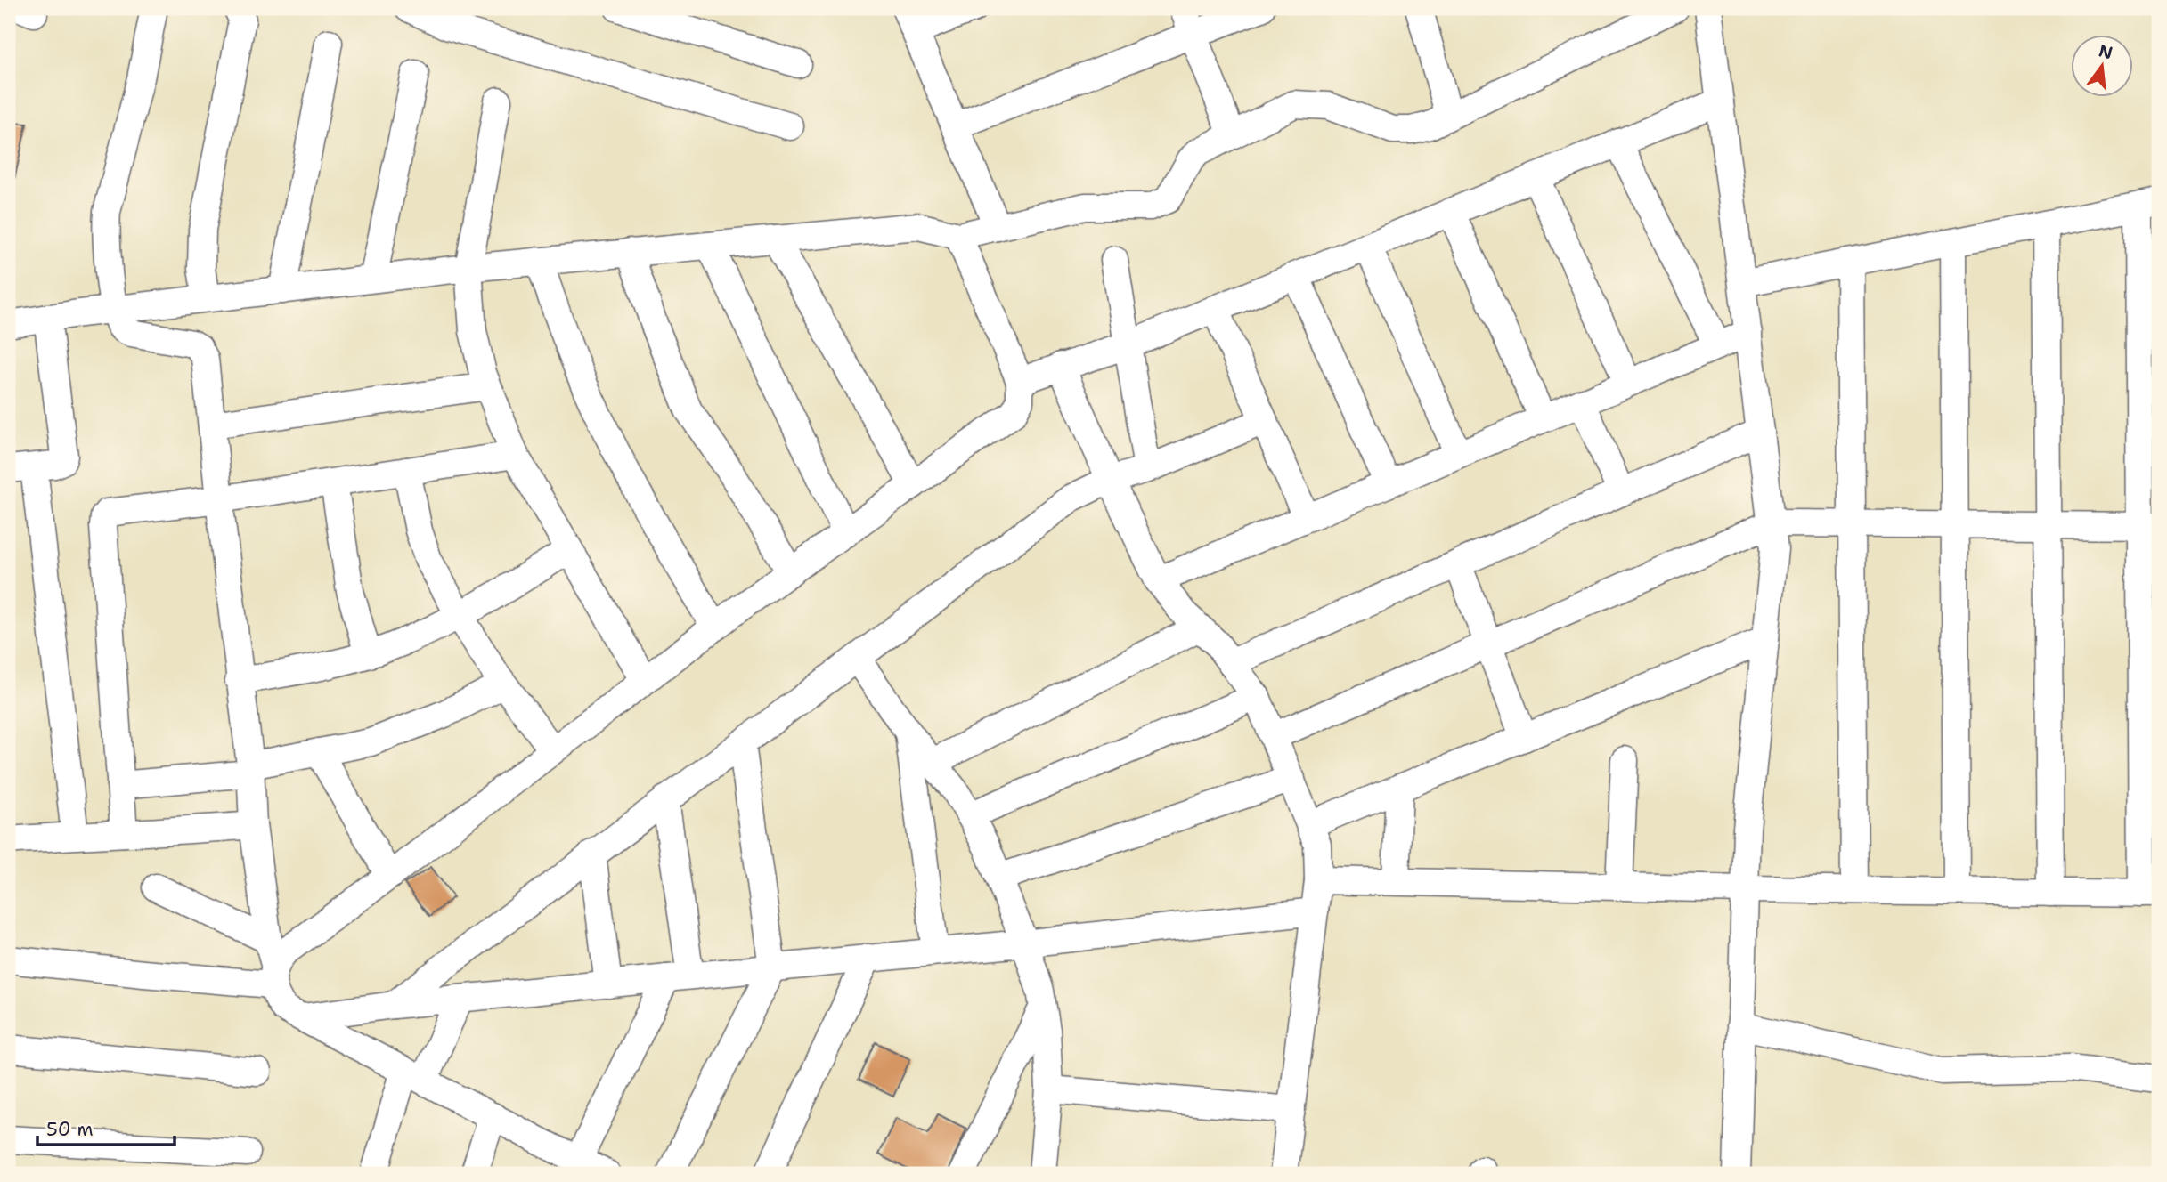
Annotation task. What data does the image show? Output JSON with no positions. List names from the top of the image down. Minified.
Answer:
{"scale_bar":"50 m","north":"top"}
